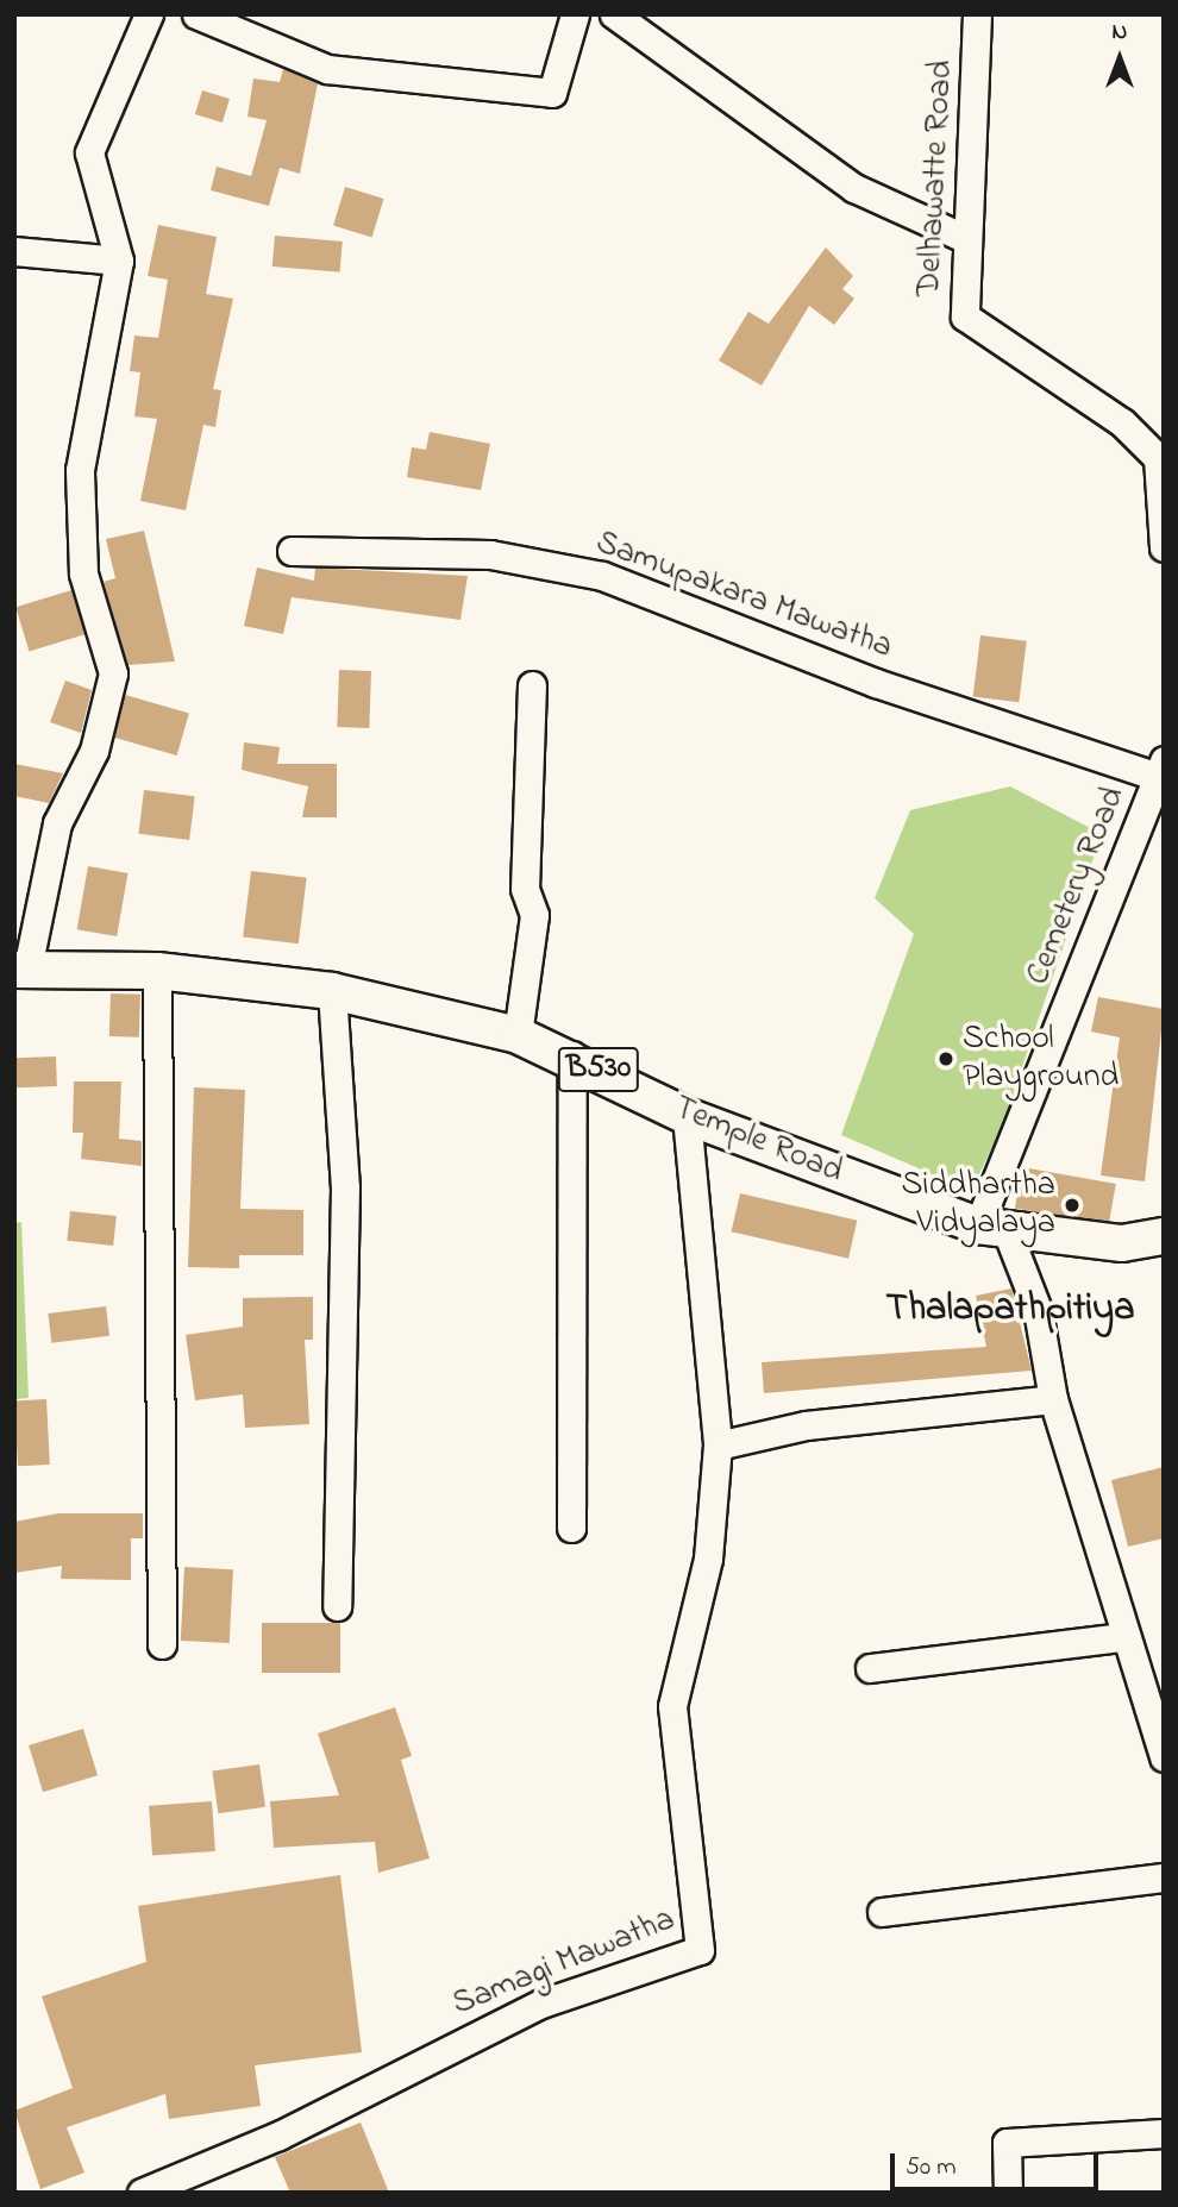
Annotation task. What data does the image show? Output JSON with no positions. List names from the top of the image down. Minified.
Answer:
{"streets":{"main road":["B530","Temple Road"],"street":["Delhawatte Road","Samupakara Mawatha","Cemetery Road","Samagi Mawatha"]},"crossings":[["Samupakara Mawatha","Cemetery Road"],["Cemetery Road","Temple Road"]],"districts":["Thalapathpitiya"],"places":["School Playground","Siddhartha Vidyalaya"],"scale_bar":"50 m","north":"top"}
